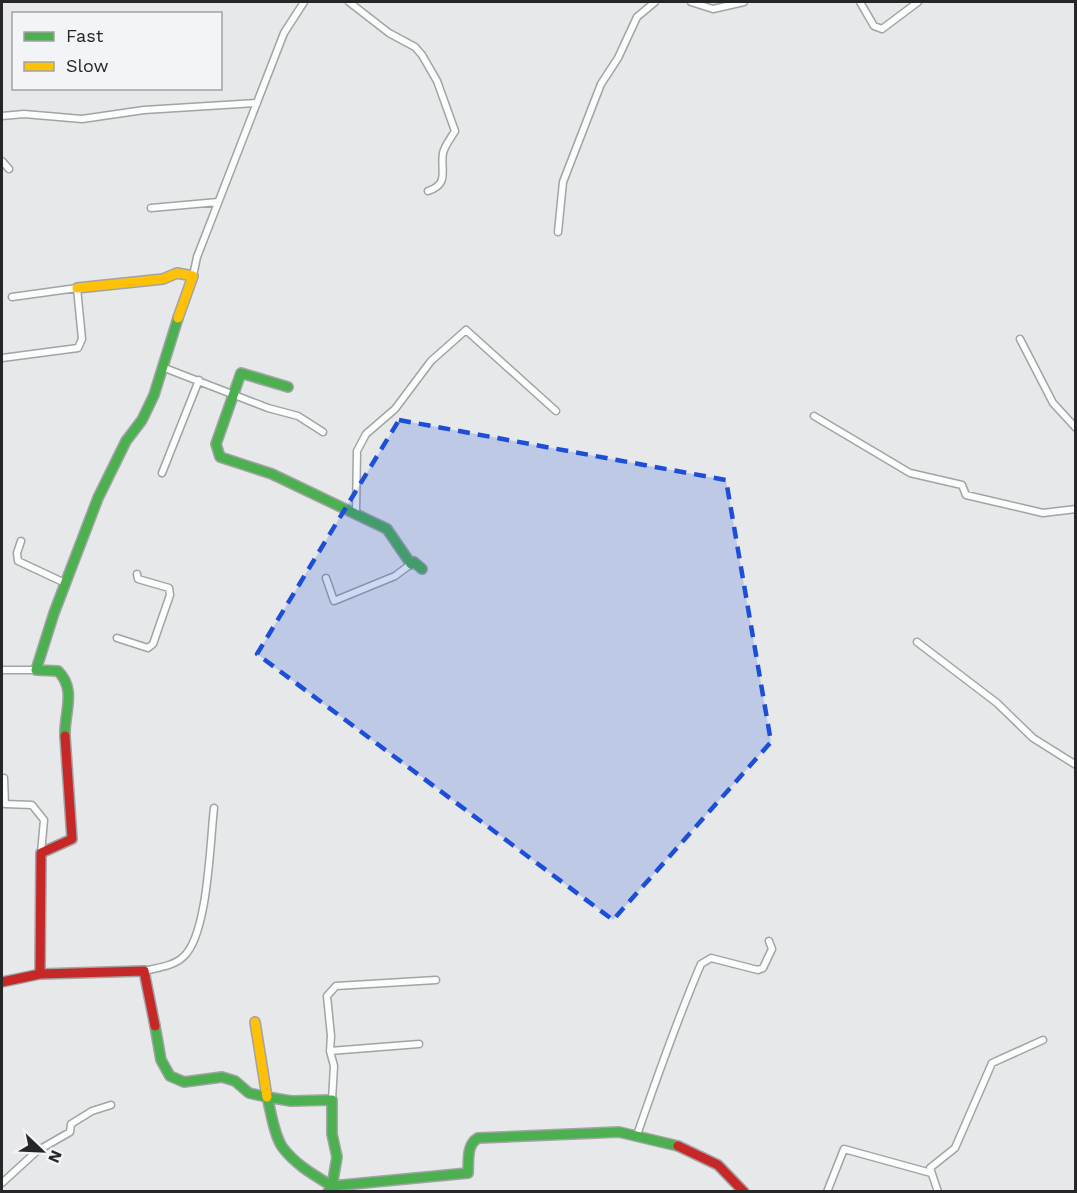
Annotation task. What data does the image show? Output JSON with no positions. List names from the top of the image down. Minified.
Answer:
{"legend":["Fast","Slow"],"north":"bottom right"}
